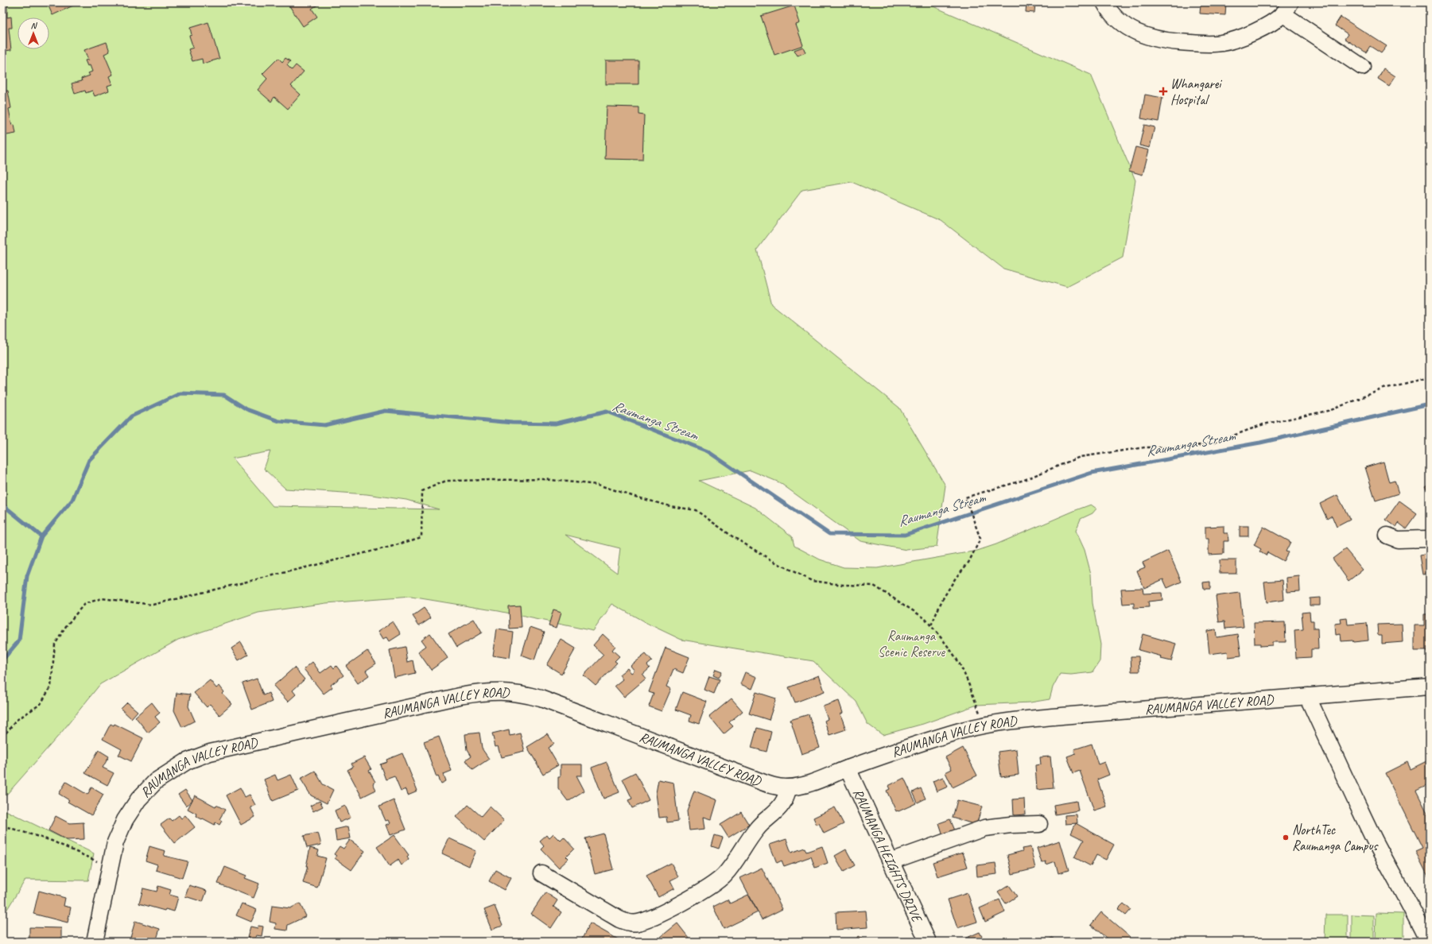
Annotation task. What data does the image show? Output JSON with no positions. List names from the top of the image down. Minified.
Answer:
{"streets":{"street":["RAUMANGA VALLEY ROAD","RAUMANGA HEIGHTS DRIVE"]},"crossings":[["RAUMANGA VALLEY ROAD","RAUMANGA HEIGHTS DRIVE"]],"water":["Raumanga Stream"],"parks":["Raumanga Scenic Reserve"],"places":{"health":["Whangarei Hospital"],"other":["NorthTec Raumanga Campus"]},"north":"top"}
